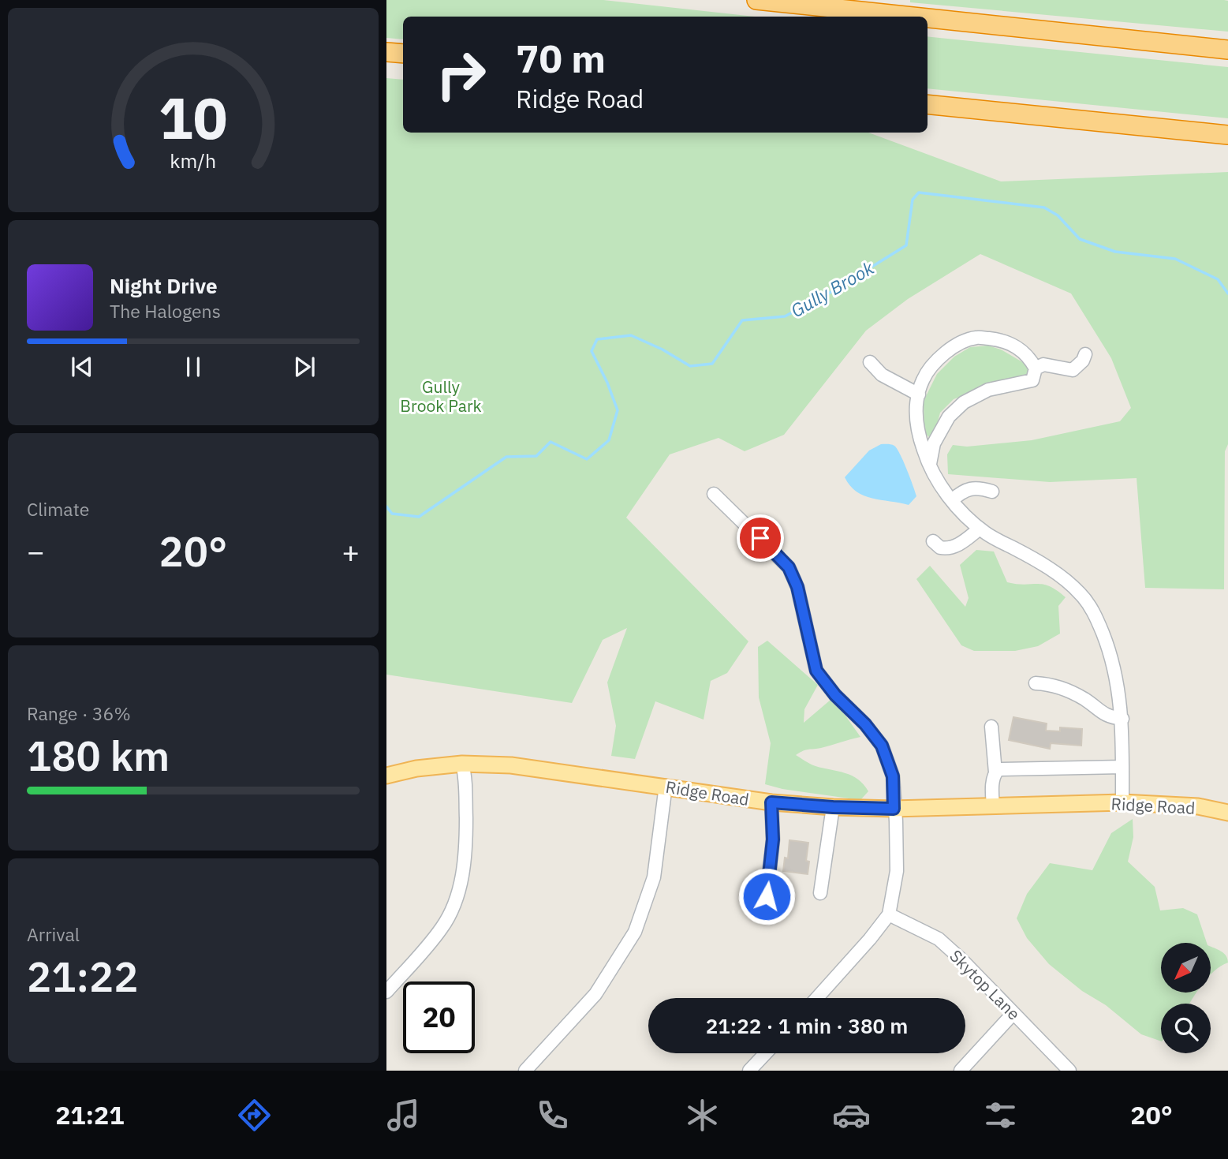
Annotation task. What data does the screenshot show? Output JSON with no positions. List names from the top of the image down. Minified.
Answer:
{"streets":{"main road":["Ridge Road"],"street":["Skytop Lane"]},"water":["Gully Brook"],"parks":["Gully Brook Park"],"north":"bottom left","page":{"turn":["70 m","Ridge Road"],"song":["Night Drive","The Halogens"],"tile":["Climate",["Range · 36%","180 km"],["Arrival","21:22"]],"heat":["−","20°","+"],"limit":"20","trip":"21:22 · 1 min · 380 m","tabs":["21:21","20°"],"gauge":["10","km/h"]}}
